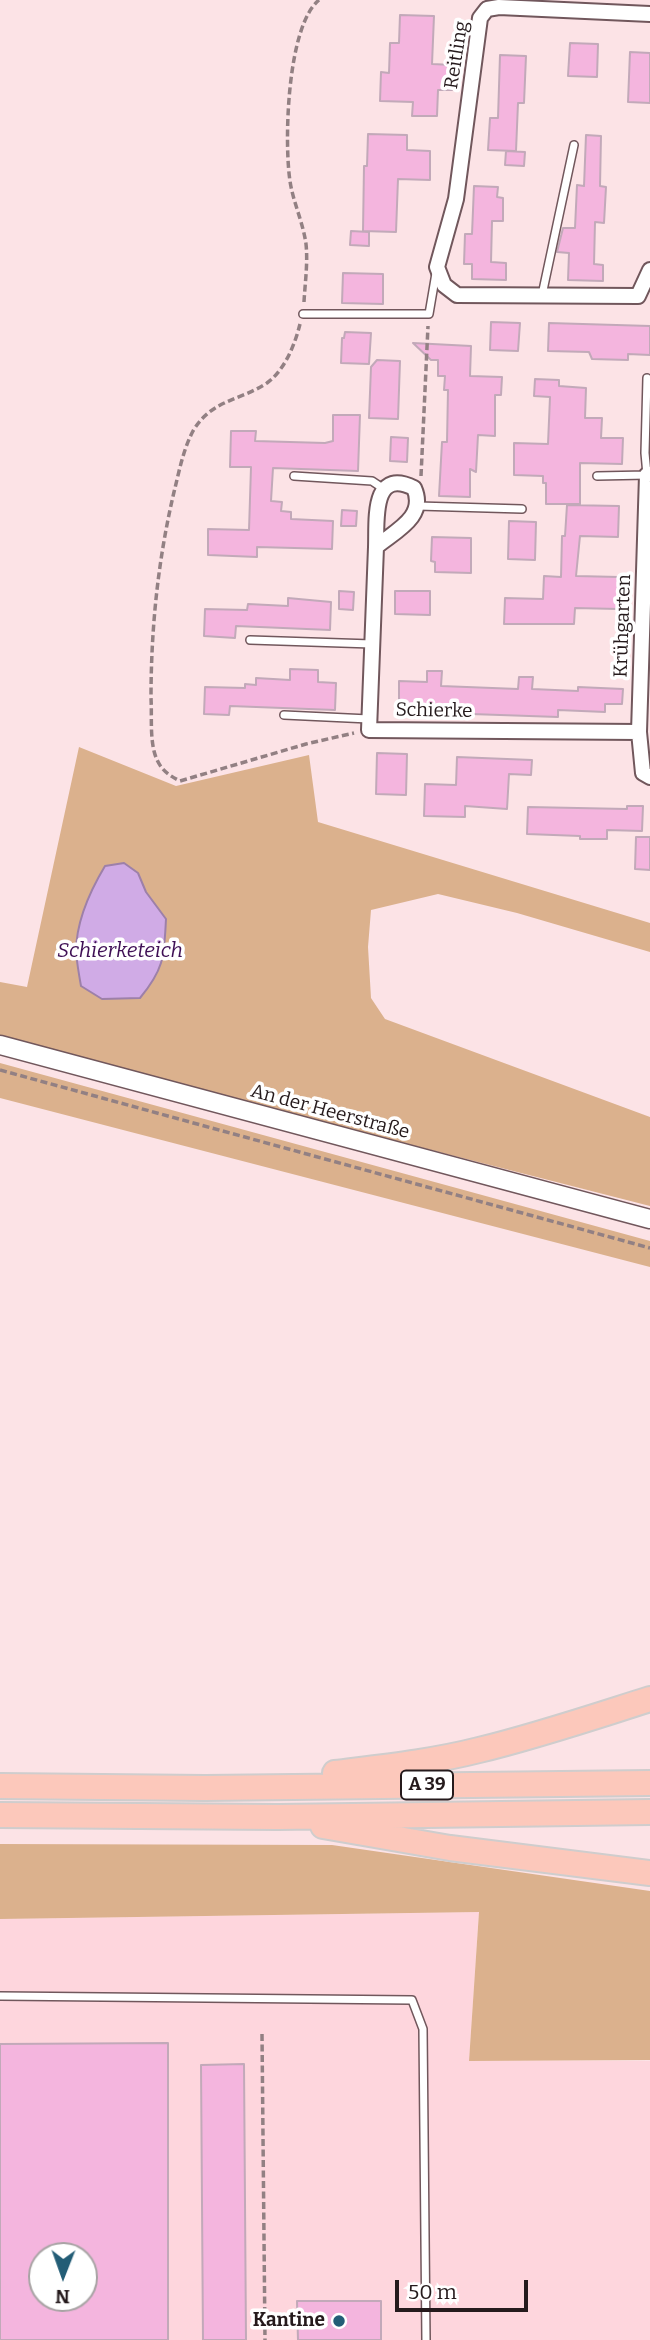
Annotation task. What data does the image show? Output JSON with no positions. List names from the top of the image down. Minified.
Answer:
{"streets":{"highway":["A 39"],"street":["Reitling","Krühgarten","Schierke","An der Heerstraße"]},"crossings":[["Krühgarten","Schierke"]],"water":["Schierketeich"],"places":["Kantine"],"scale_bar":"50 m","north":"bottom"}
